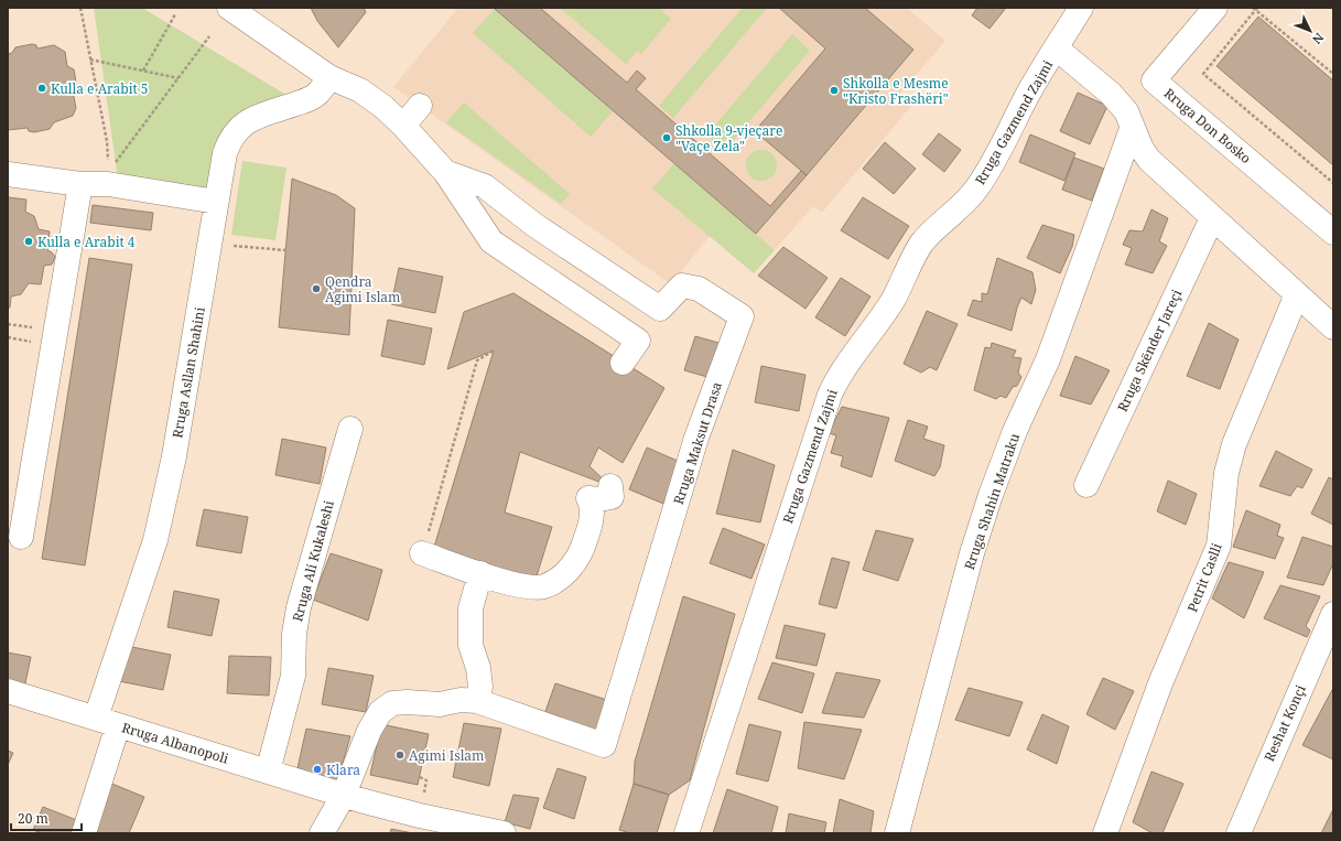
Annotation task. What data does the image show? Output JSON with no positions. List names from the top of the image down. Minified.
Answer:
{"streets":{"street":["Rruga Gazmend Zajmi","Rruga Don Bosko","Rruga Skënder Jareçi","Rruga Asllan Shahini","Rruga Maksut Drasa","Rruga Shahin Matraku","Rruga Ali Kukaleshi","Petrit Caslli","Reshat Konçi","Rruga Albanopoli"]},"crossings":[["Rruga Asllan Shahini","Rruga Maksut Drasa"],["Rruga Asllan Shahini","Rruga Albanopoli"],["Rruga Maksut Drasa","Rruga Albanopoli"],["Rruga Ali Kukaleshi","Rruga Albanopoli"]],"places":["Kulla e Arabit 5","Shkolla e Mesme \"Kristo Frashëri\"","Shkolla 9-vjeçare \"Vaçe Zela\"","Kulla e Arabit 4","Qendra Agimi Islam","Agimi Islam","Klara"],"scale_bar":"20 m","north":"bottom right"}
